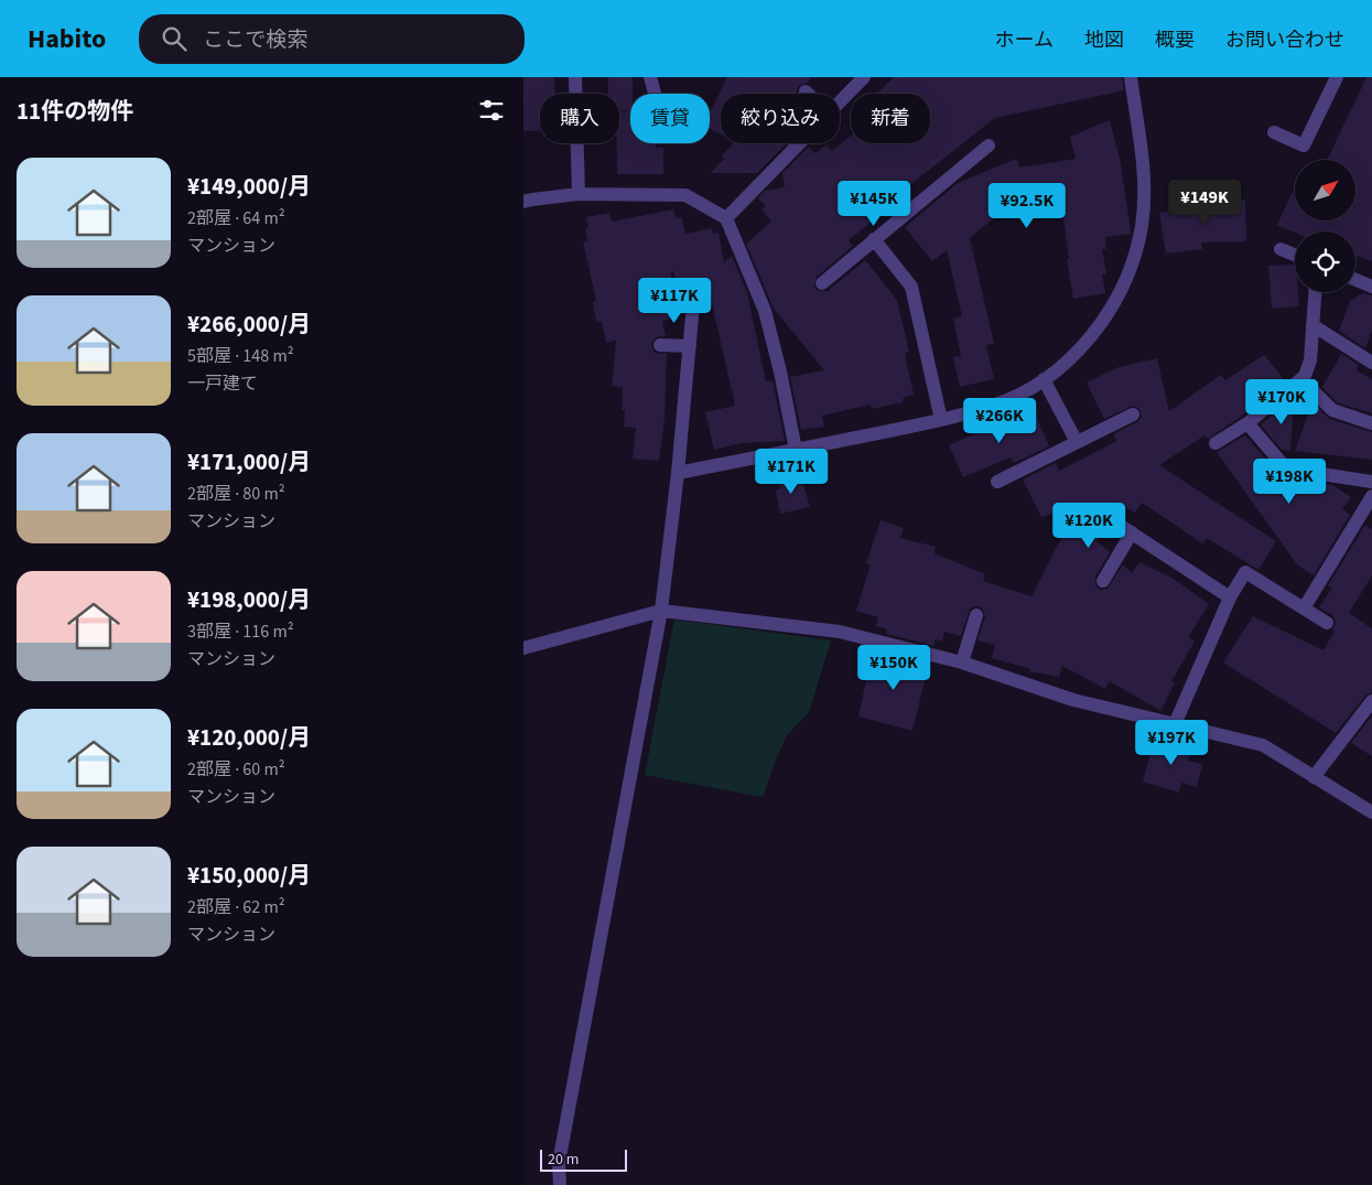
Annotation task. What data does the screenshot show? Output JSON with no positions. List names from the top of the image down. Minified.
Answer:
{"scale_bar":"20 m","north":"top right","page":{"header":"Habito","search":"ここで検索","nav":["ホーム","地図","概要","お問い合わせ"],"heading":"11件の物件","chip":["購入","賃貸","絞り込み","新着"],"list":[{"name":"¥149,000/月","note":"2部屋 · 64 m² · マンション"},{"name":"¥266,000/月","note":"5部屋 · 148 m² · 一戸建て"},{"name":"¥171,000/月","note":"2部屋 · 80 m² · マンション"},{"name":"¥198,000/月","note":"3部屋 · 116 m² · マンション"},{"name":"¥120,000/月","note":"2部屋 · 60 m² · マンション"},{"name":"¥150,000/月","note":"2部屋 · 62 m² · マンション"}],"price":["¥149K","¥145K","¥92.5K","¥117K","¥170K","¥266K","¥171K","¥198K","¥120K","¥150K","¥197K"],"scale":"20 m"}}
